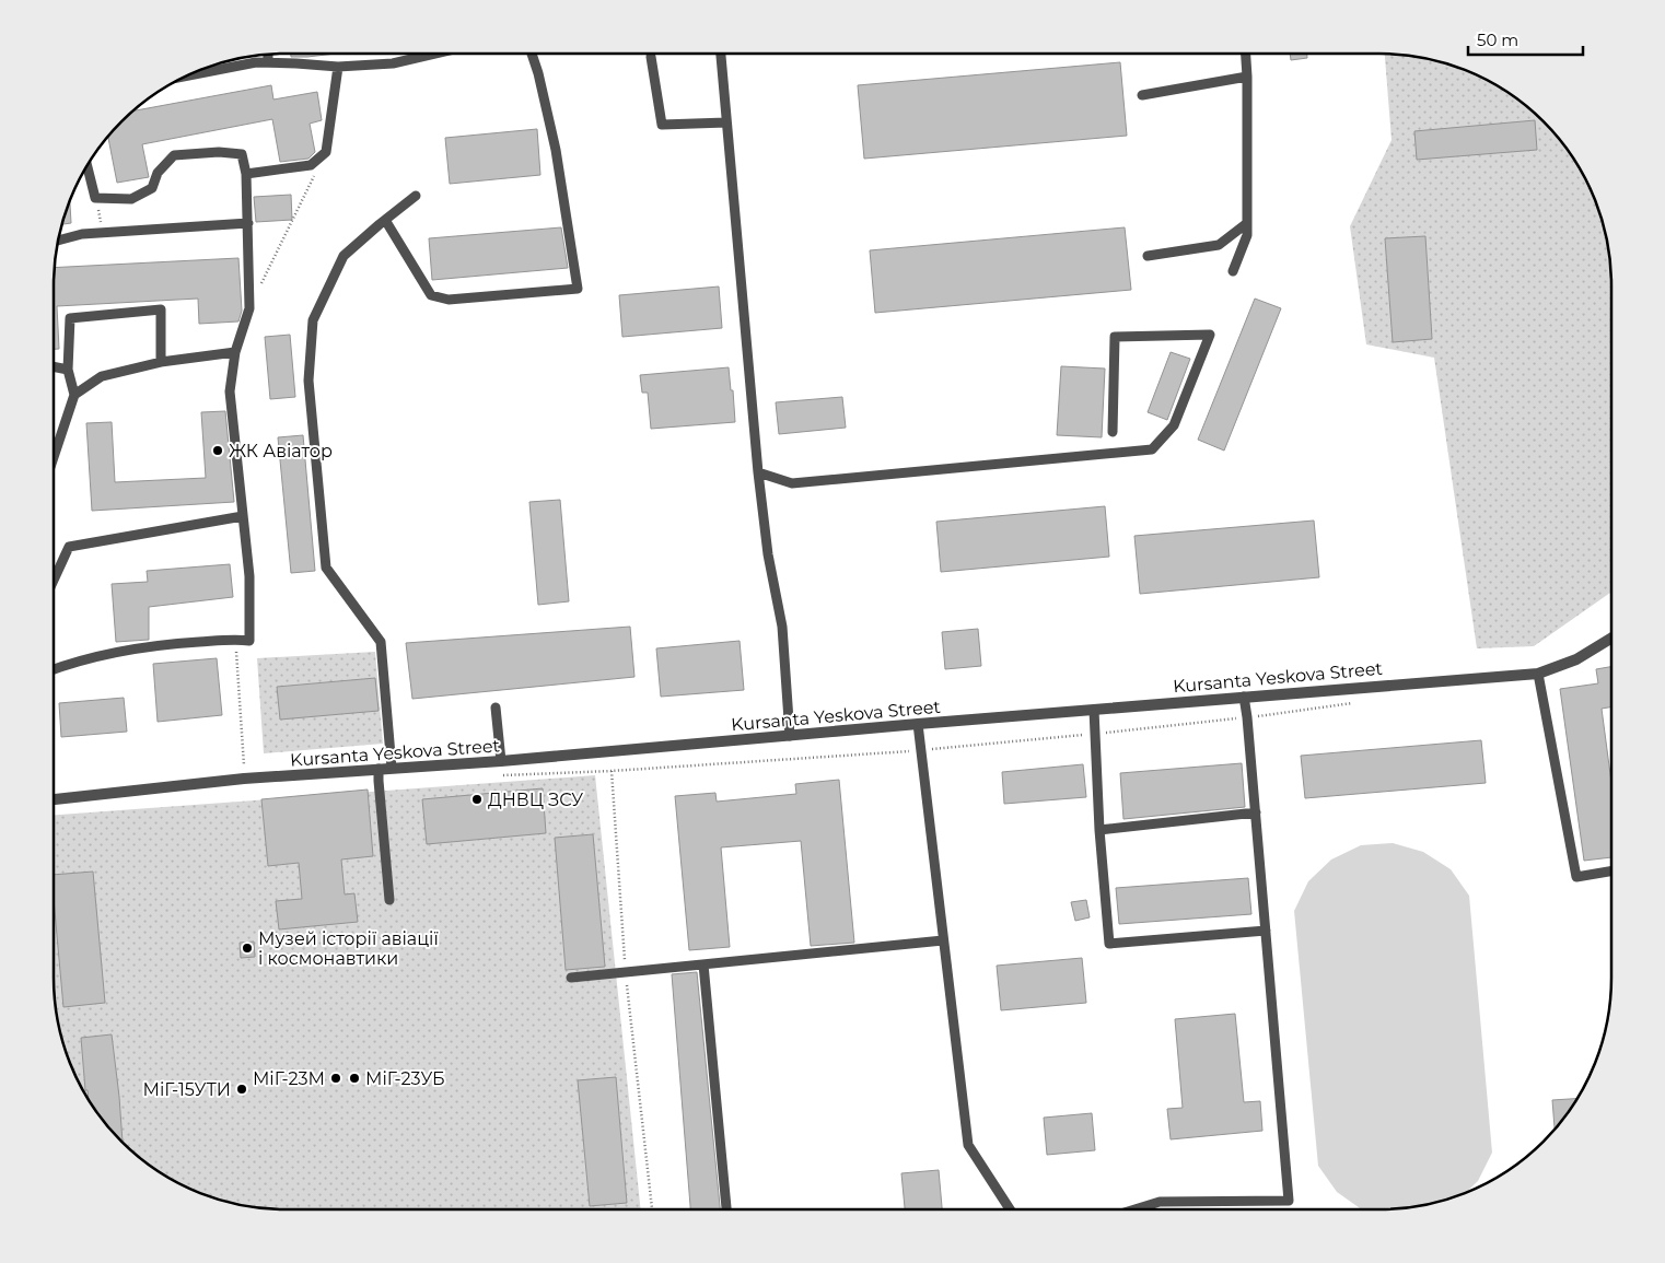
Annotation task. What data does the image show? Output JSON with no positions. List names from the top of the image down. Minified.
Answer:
{"streets":{"street":["Kursanta Yeskova Street"]},"places":["ЖК Авіатор","ДНВЦ ЗСУ","Музей історії авіації і космонавтики","МіГ-23М","МіГ-23УБ","МіГ-15УТИ"],"scale_bar":"50 m"}
